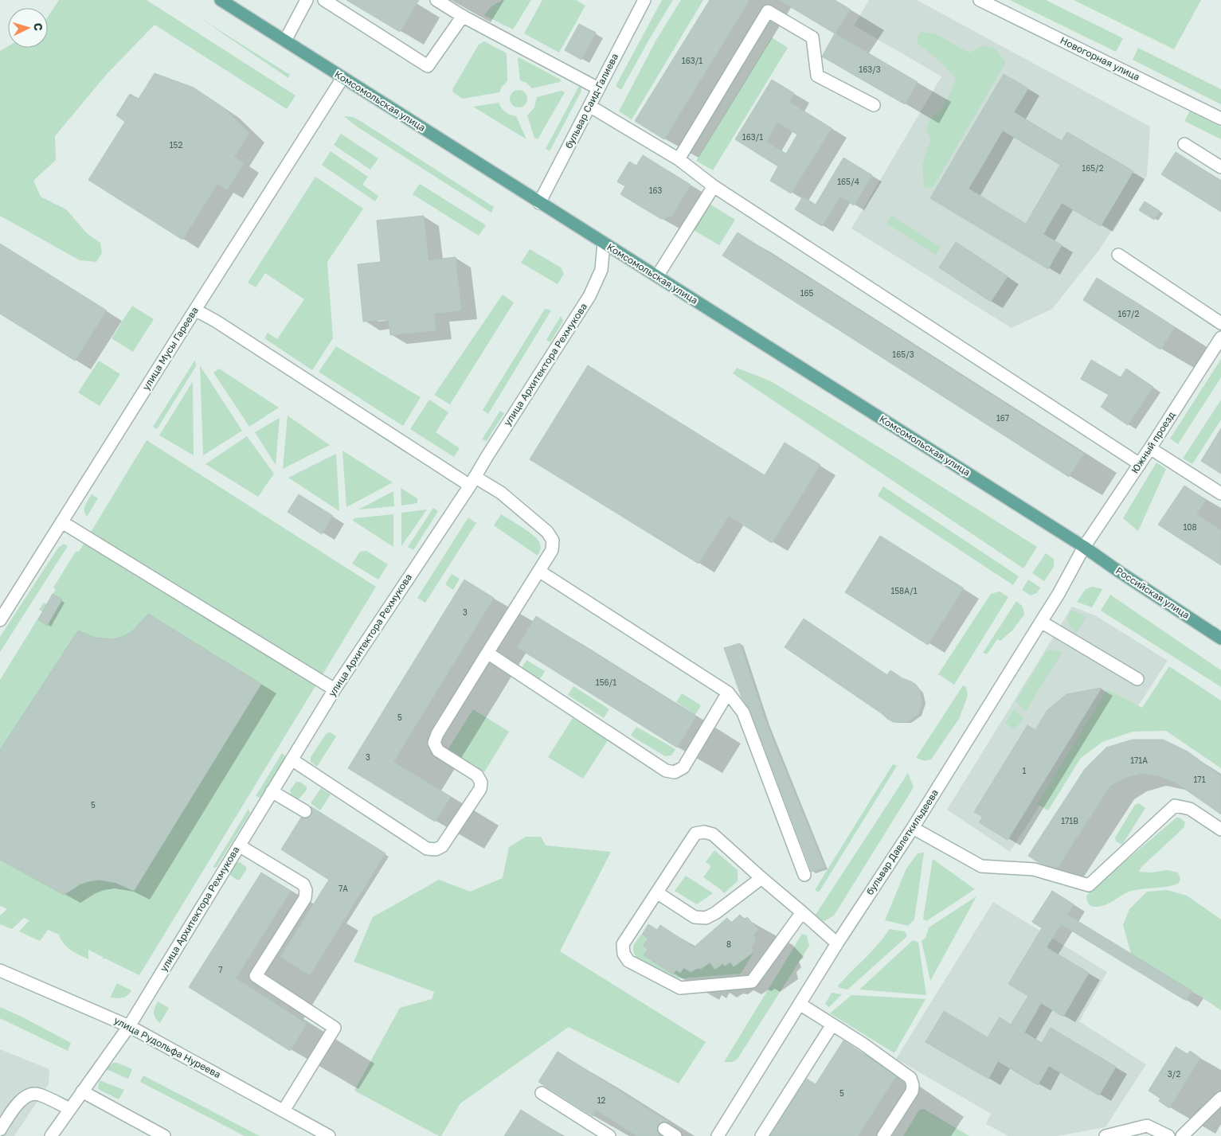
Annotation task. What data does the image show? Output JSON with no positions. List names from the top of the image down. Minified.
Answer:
{"streets":{"main road":["Комсомольская улица","Российская улица"],"street":["Новогорная улица","бульвар Саид-Галиева","улица Мусы Гареева","улица Архитектора Рехмукова","Южный проезд","бульвар Давлеткильдеева","улица Рудольфа Нуреева"]},"crossings":[["Комсомольская улица","бульвар Саид-Галиева"],["Комсомольская улица","улица Мусы Гареева"],["Комсомольская улица","улица Архитектора Рехмукова"],["Комсомольская улица","Южный проезд"],["Комсомольская улица","Российская улица"],["Комсомольская улица","бульвар Давлеткильдеева"],["улица Архитектора Рехмукова","улица Рудольфа Нуреева"],["Южный проезд","Российская улица"],["Южный проезд","бульвар Давлеткильдеева"],["Российская улица","бульвар Давлеткильдеева"]],"house_numbers":["163/1","163/3","163/1","152","165/2","165/4","163","165","167/2","165/3","167","108","158А/1","3","156/1","5","3","171А","1","171","5","171В","7А","8","7","3/2","5","12"],"north":"right"}
